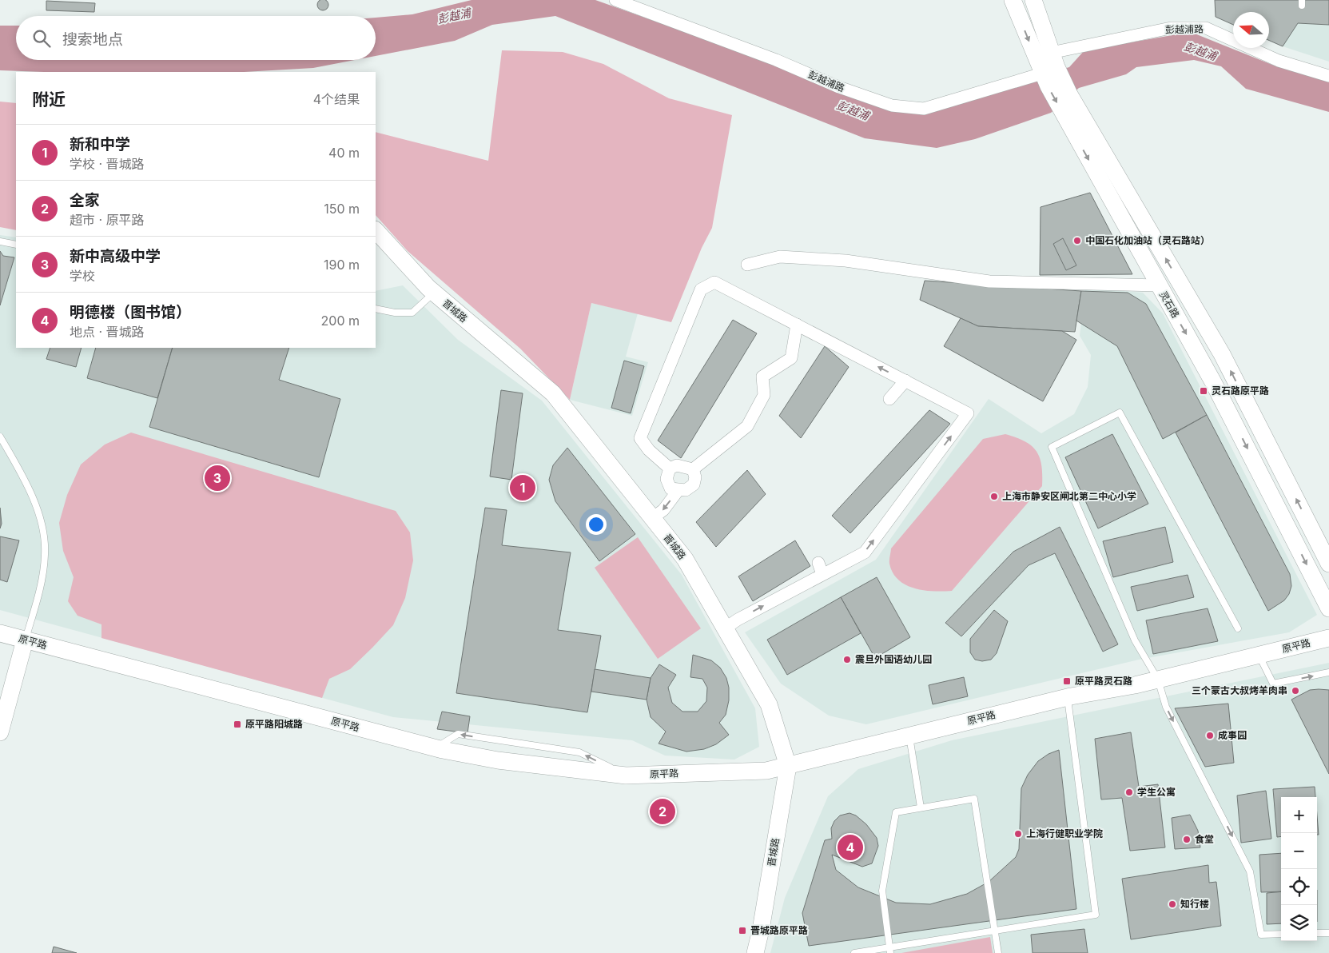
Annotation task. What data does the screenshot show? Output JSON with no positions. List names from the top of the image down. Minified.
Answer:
{"streets":{"street":["彭越浦路","灵石路","晋城路","原平路"]},"crossings":[["彭越浦路","灵石路"],["晋城路","原平路"]],"water":["彭越浦"],"places":{"other":["中国石化加油站（灵石路站）","上海市静安区闸北第二中心小学","震旦外国语幼儿园","三个蒙古大叔烤羊肉串","成事园","学生公寓","上海行健职业学院","食堂","知行楼"],"transit":["灵石路原平路","原平路灵石路","原平路阳城路","晋城路原平路"]},"north":"left","page":{"search":"搜索地点","heading":["附近","4个结果"],"list":[{"mark":"1","name":"新和中学","note":"学校 · 晋城路","value":"40 m"},{"mark":"2","name":"全家","note":"超市 · 原平路","value":"150 m"},{"mark":"3","name":"新中高级中学","note":"学校","value":"190 m"},{"mark":"4","name":"明德楼（图书馆）","note":"地点 · 晋城路","value":"200 m"}],"pins":["3","1","2","4"],"map_buttons":["+","−"]}}
